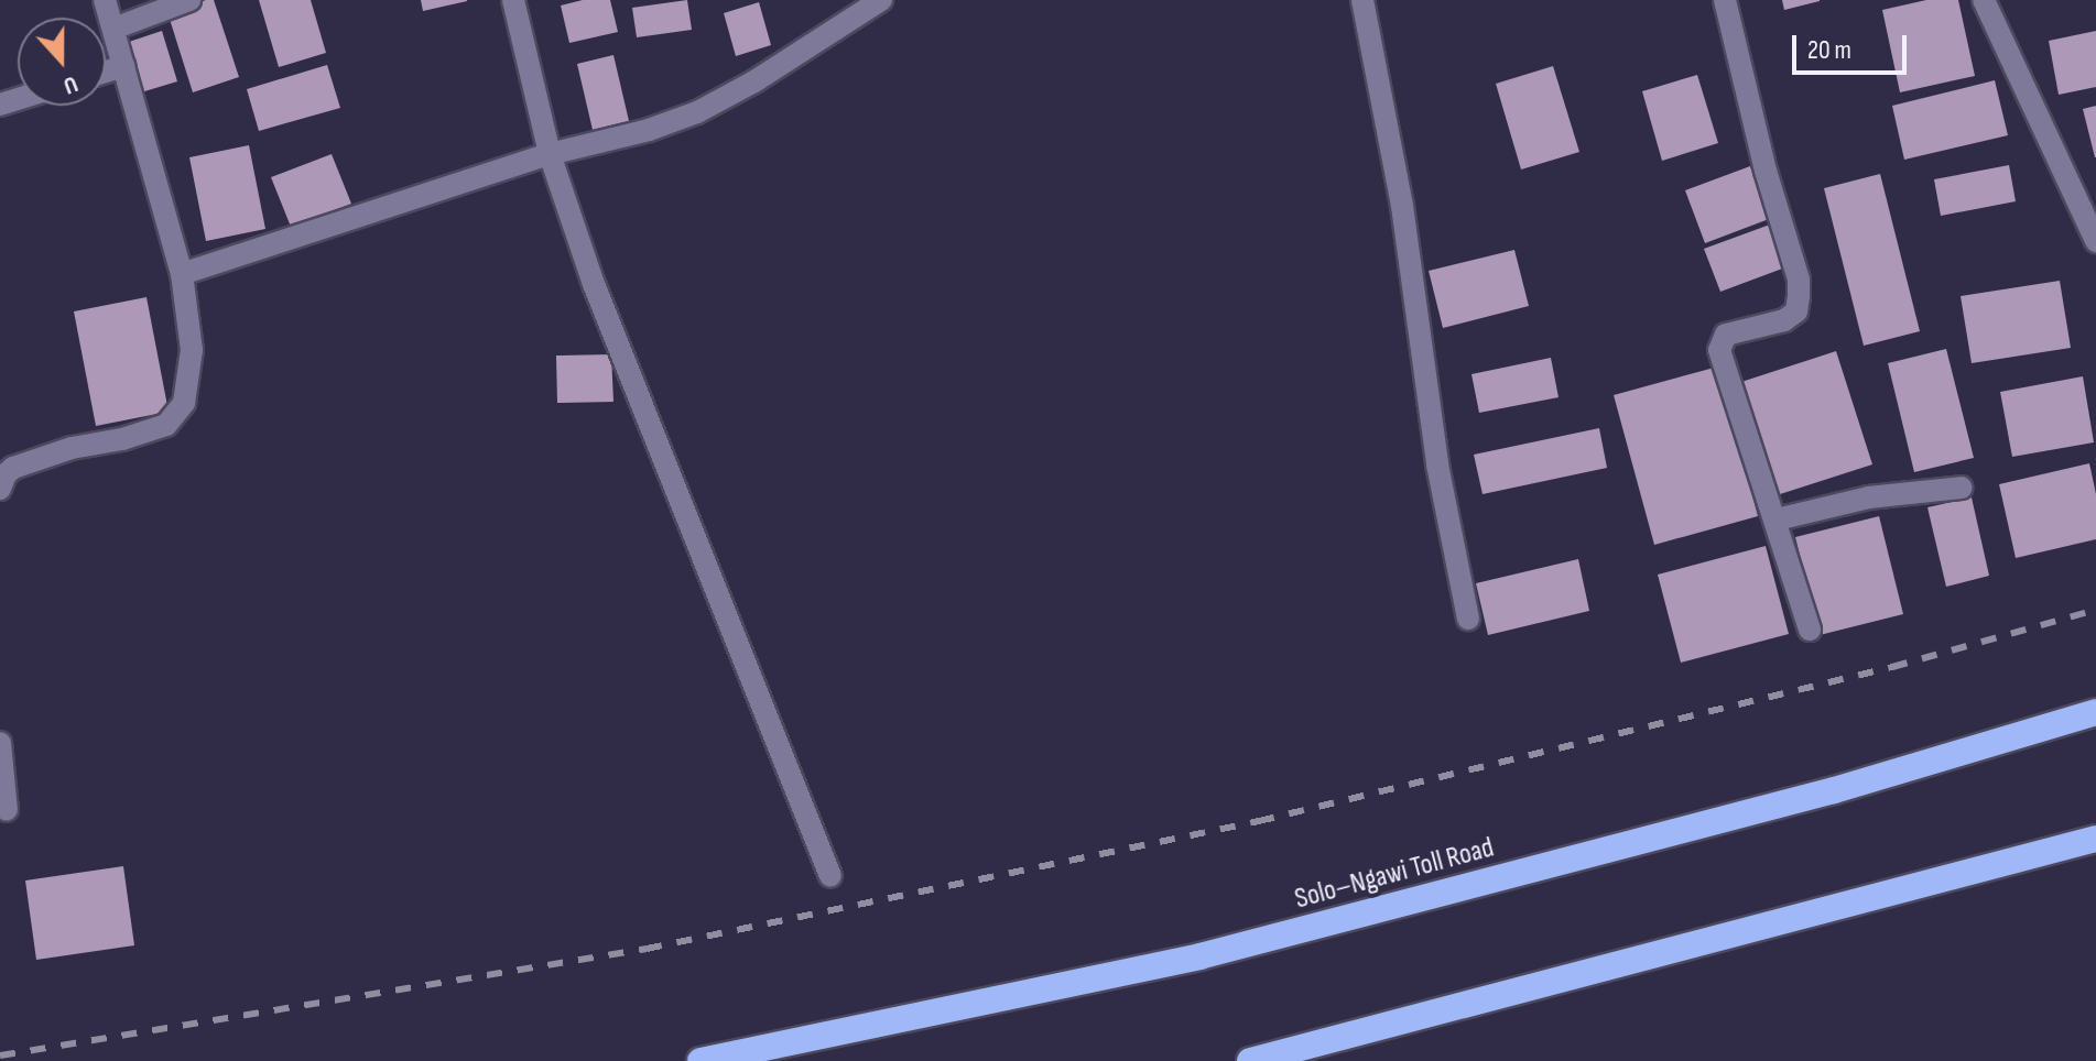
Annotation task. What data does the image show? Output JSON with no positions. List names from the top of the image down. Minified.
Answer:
{"streets":{"highway":["Solo–Ngawi Toll Road"]},"scale_bar":"20 m","north":"bottom"}
